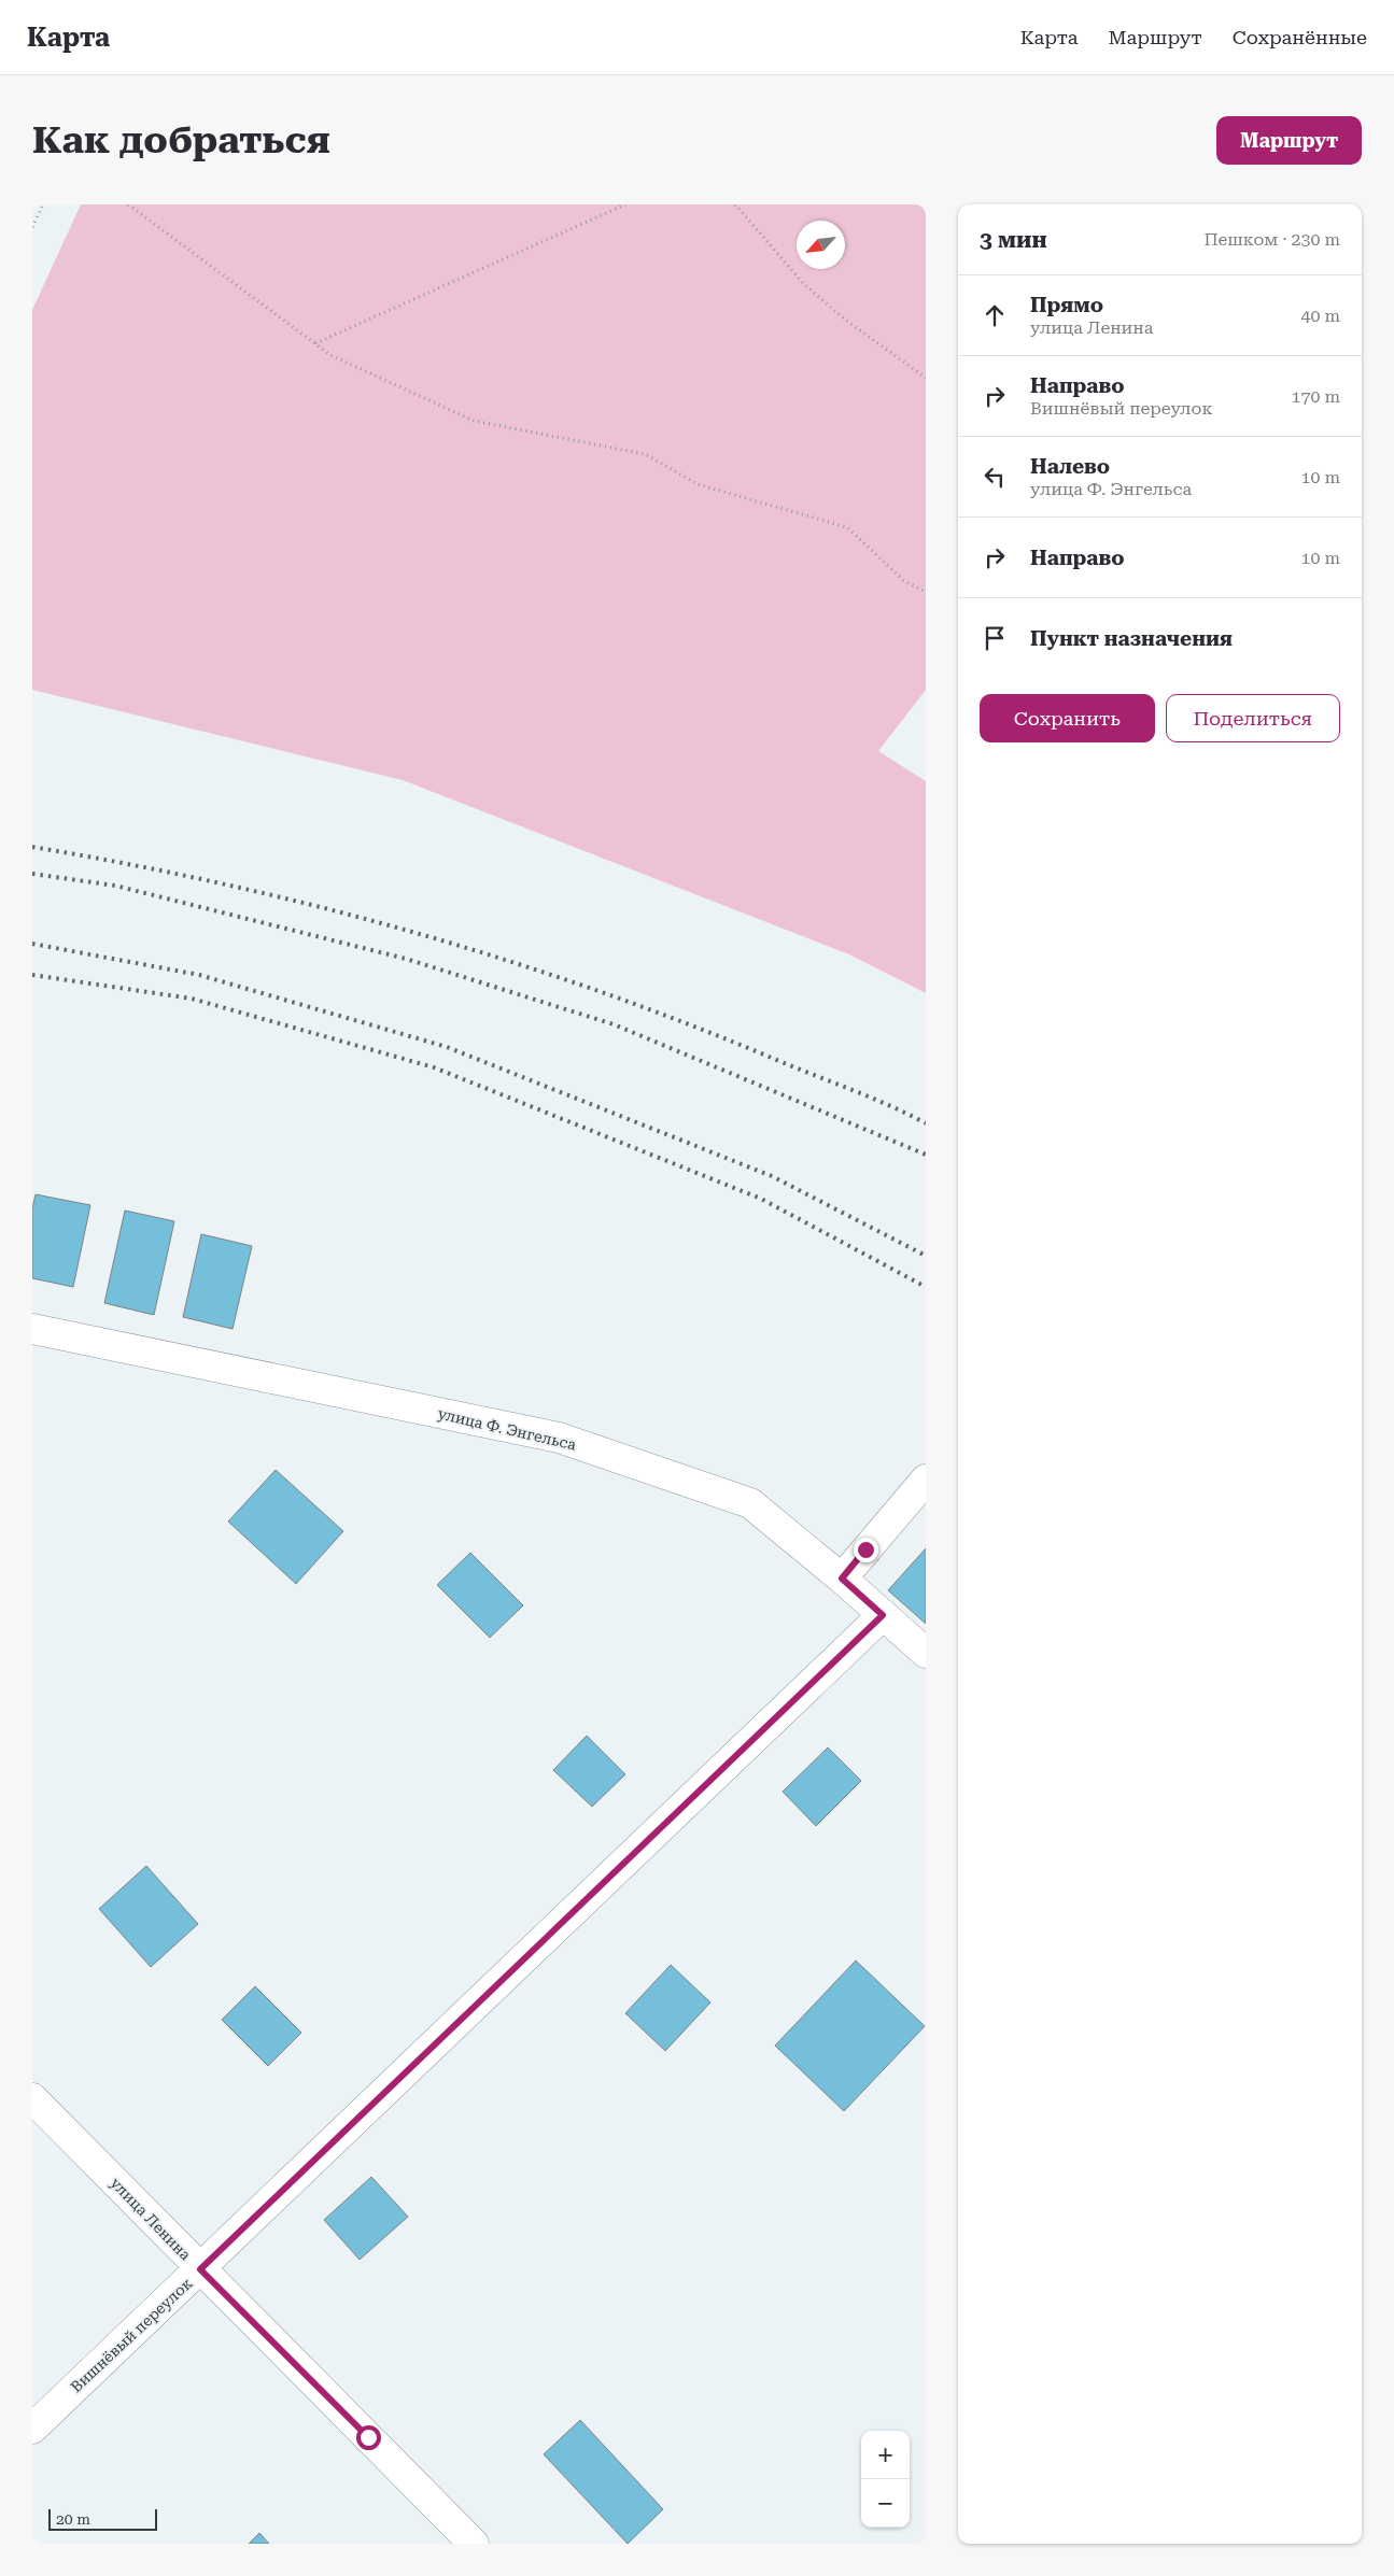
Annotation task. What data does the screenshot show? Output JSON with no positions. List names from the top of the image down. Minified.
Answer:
{"streets":{"street":["улица Ф. Энгельса","улица Ленина","Вишнёвый переулок"]},"crossings":[["улица Ф. Энгельса","Вишнёвый переулок"],["улица Ленина","Вишнёвый переулок"]],"scale_bar":"20 m","north":"bottom left","page":{"header":"Карта","nav":["Карта","Маршрут","Сохранённые"],"buttons":["Маршрут",["Сохранить","Поделиться"]],"title":"Как добраться","heading":["3 мин","Пешком · 230 m"],"list":[["Прямо","улица Ленина","40 m"],["Направо","Вишнёвый переулок","170 m"],["Налево","улица Ф. Энгельса","10 m"],["Направо","10 m"],"Пункт назначения"],"map_buttons":["+","−"],"scale":"20 m"}}
